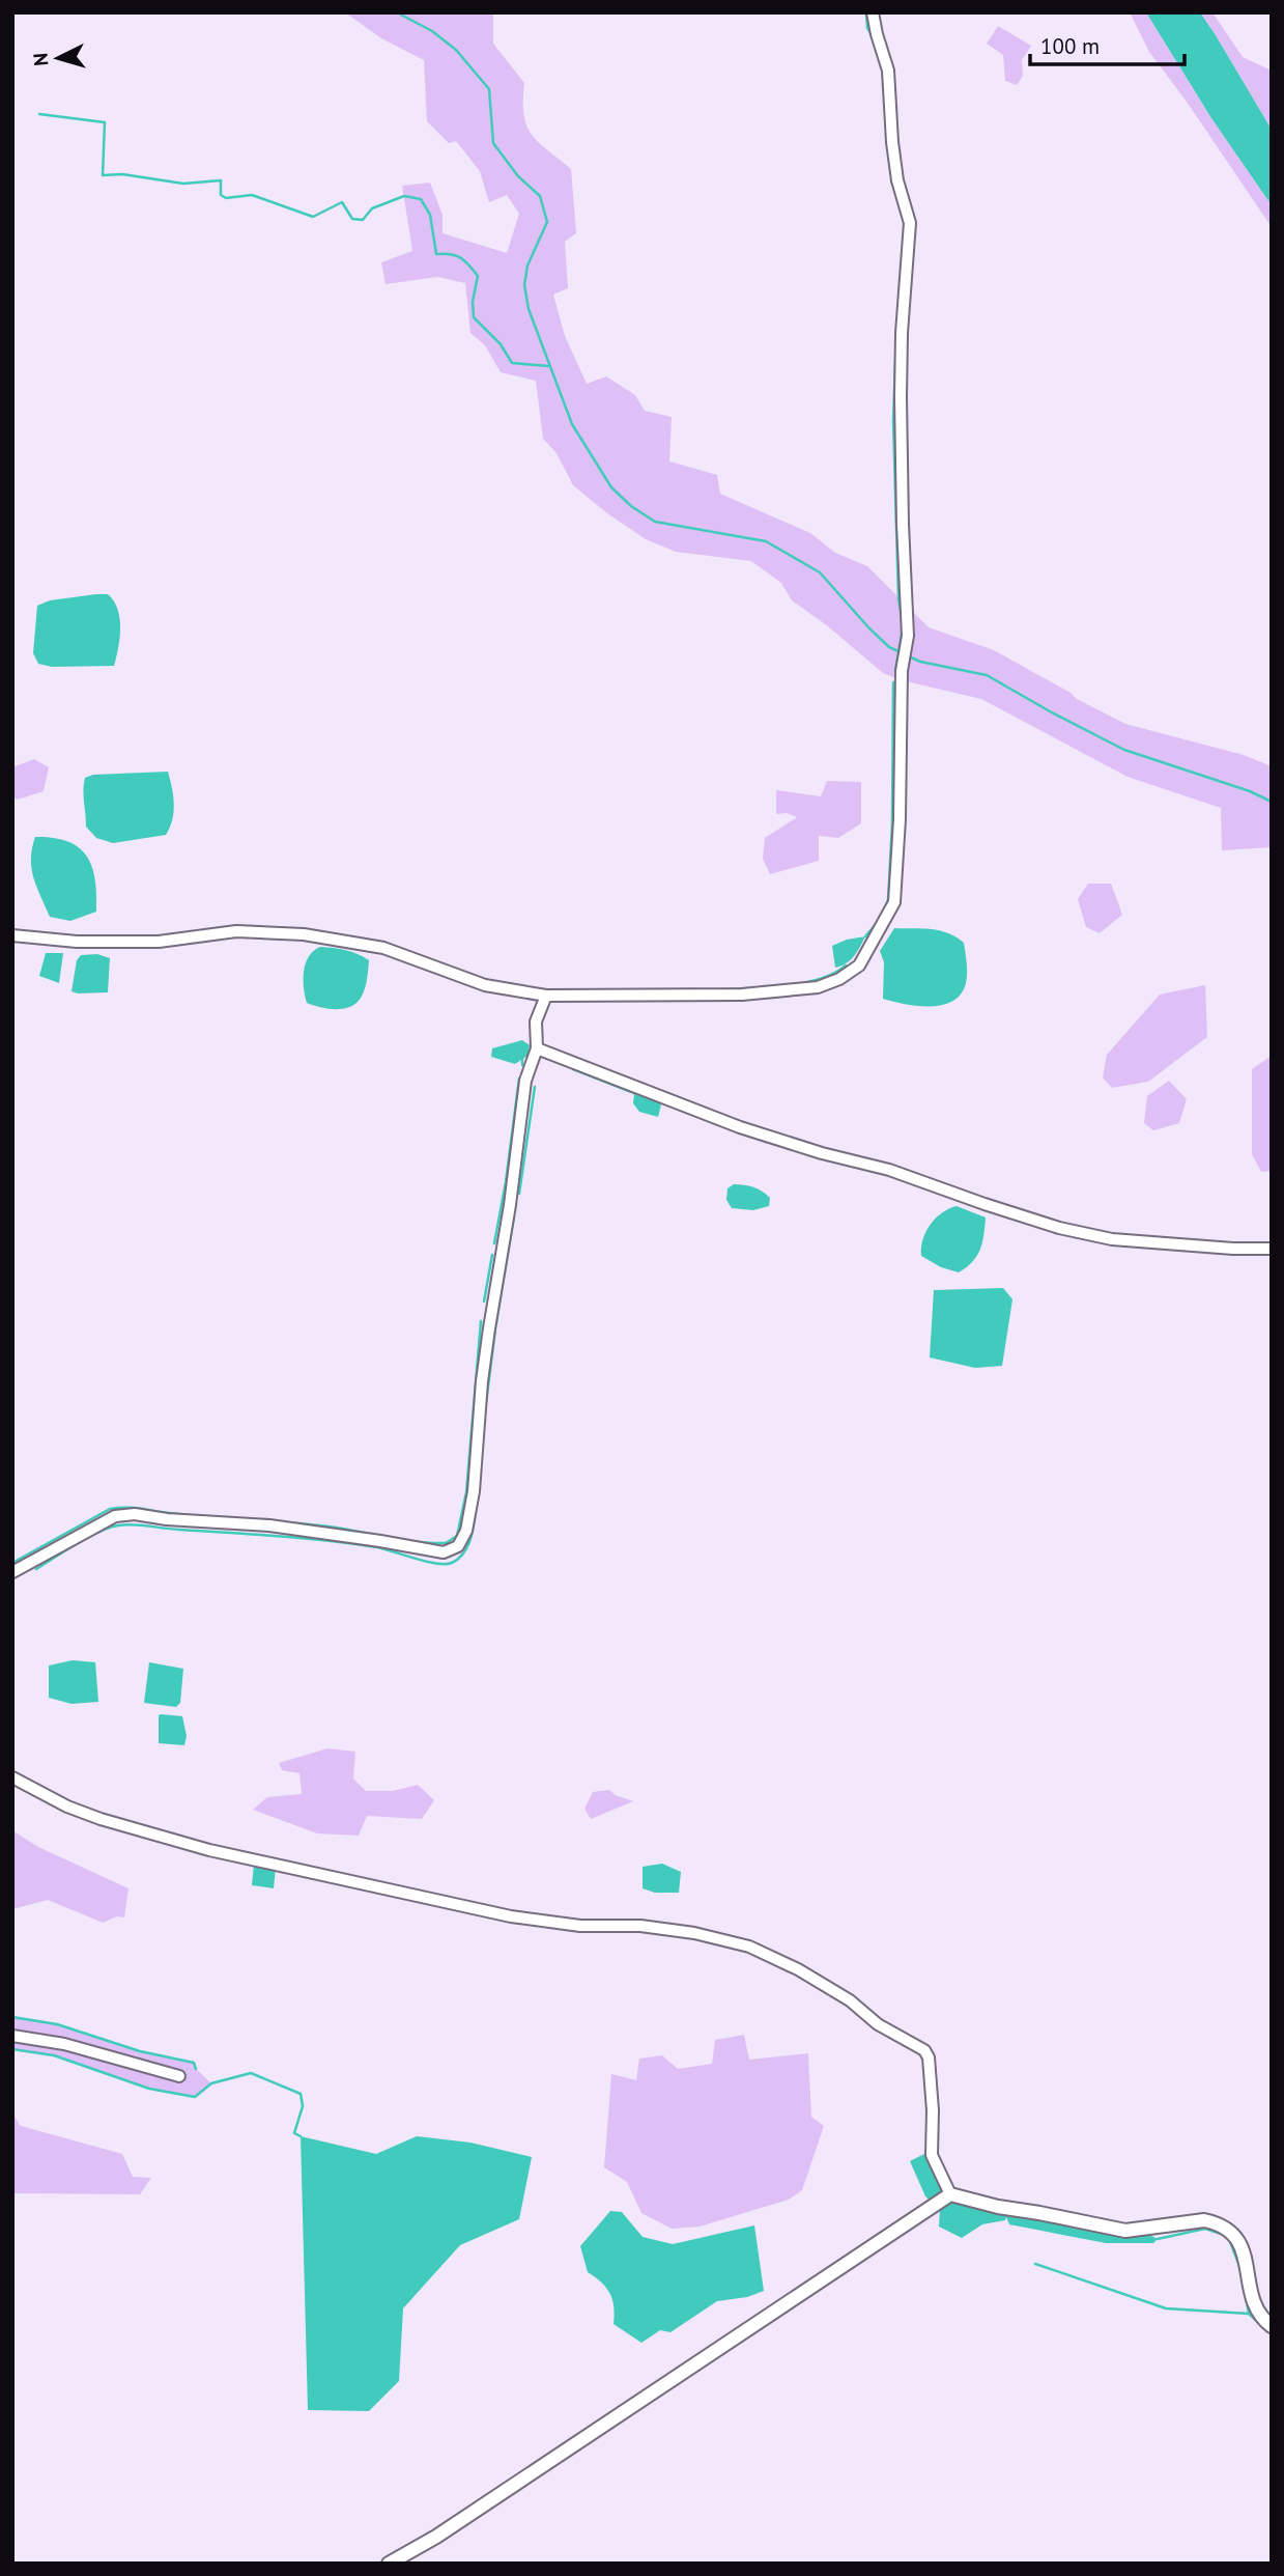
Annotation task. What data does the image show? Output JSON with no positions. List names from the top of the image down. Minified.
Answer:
{"scale_bar":"100 m","north":"left"}
